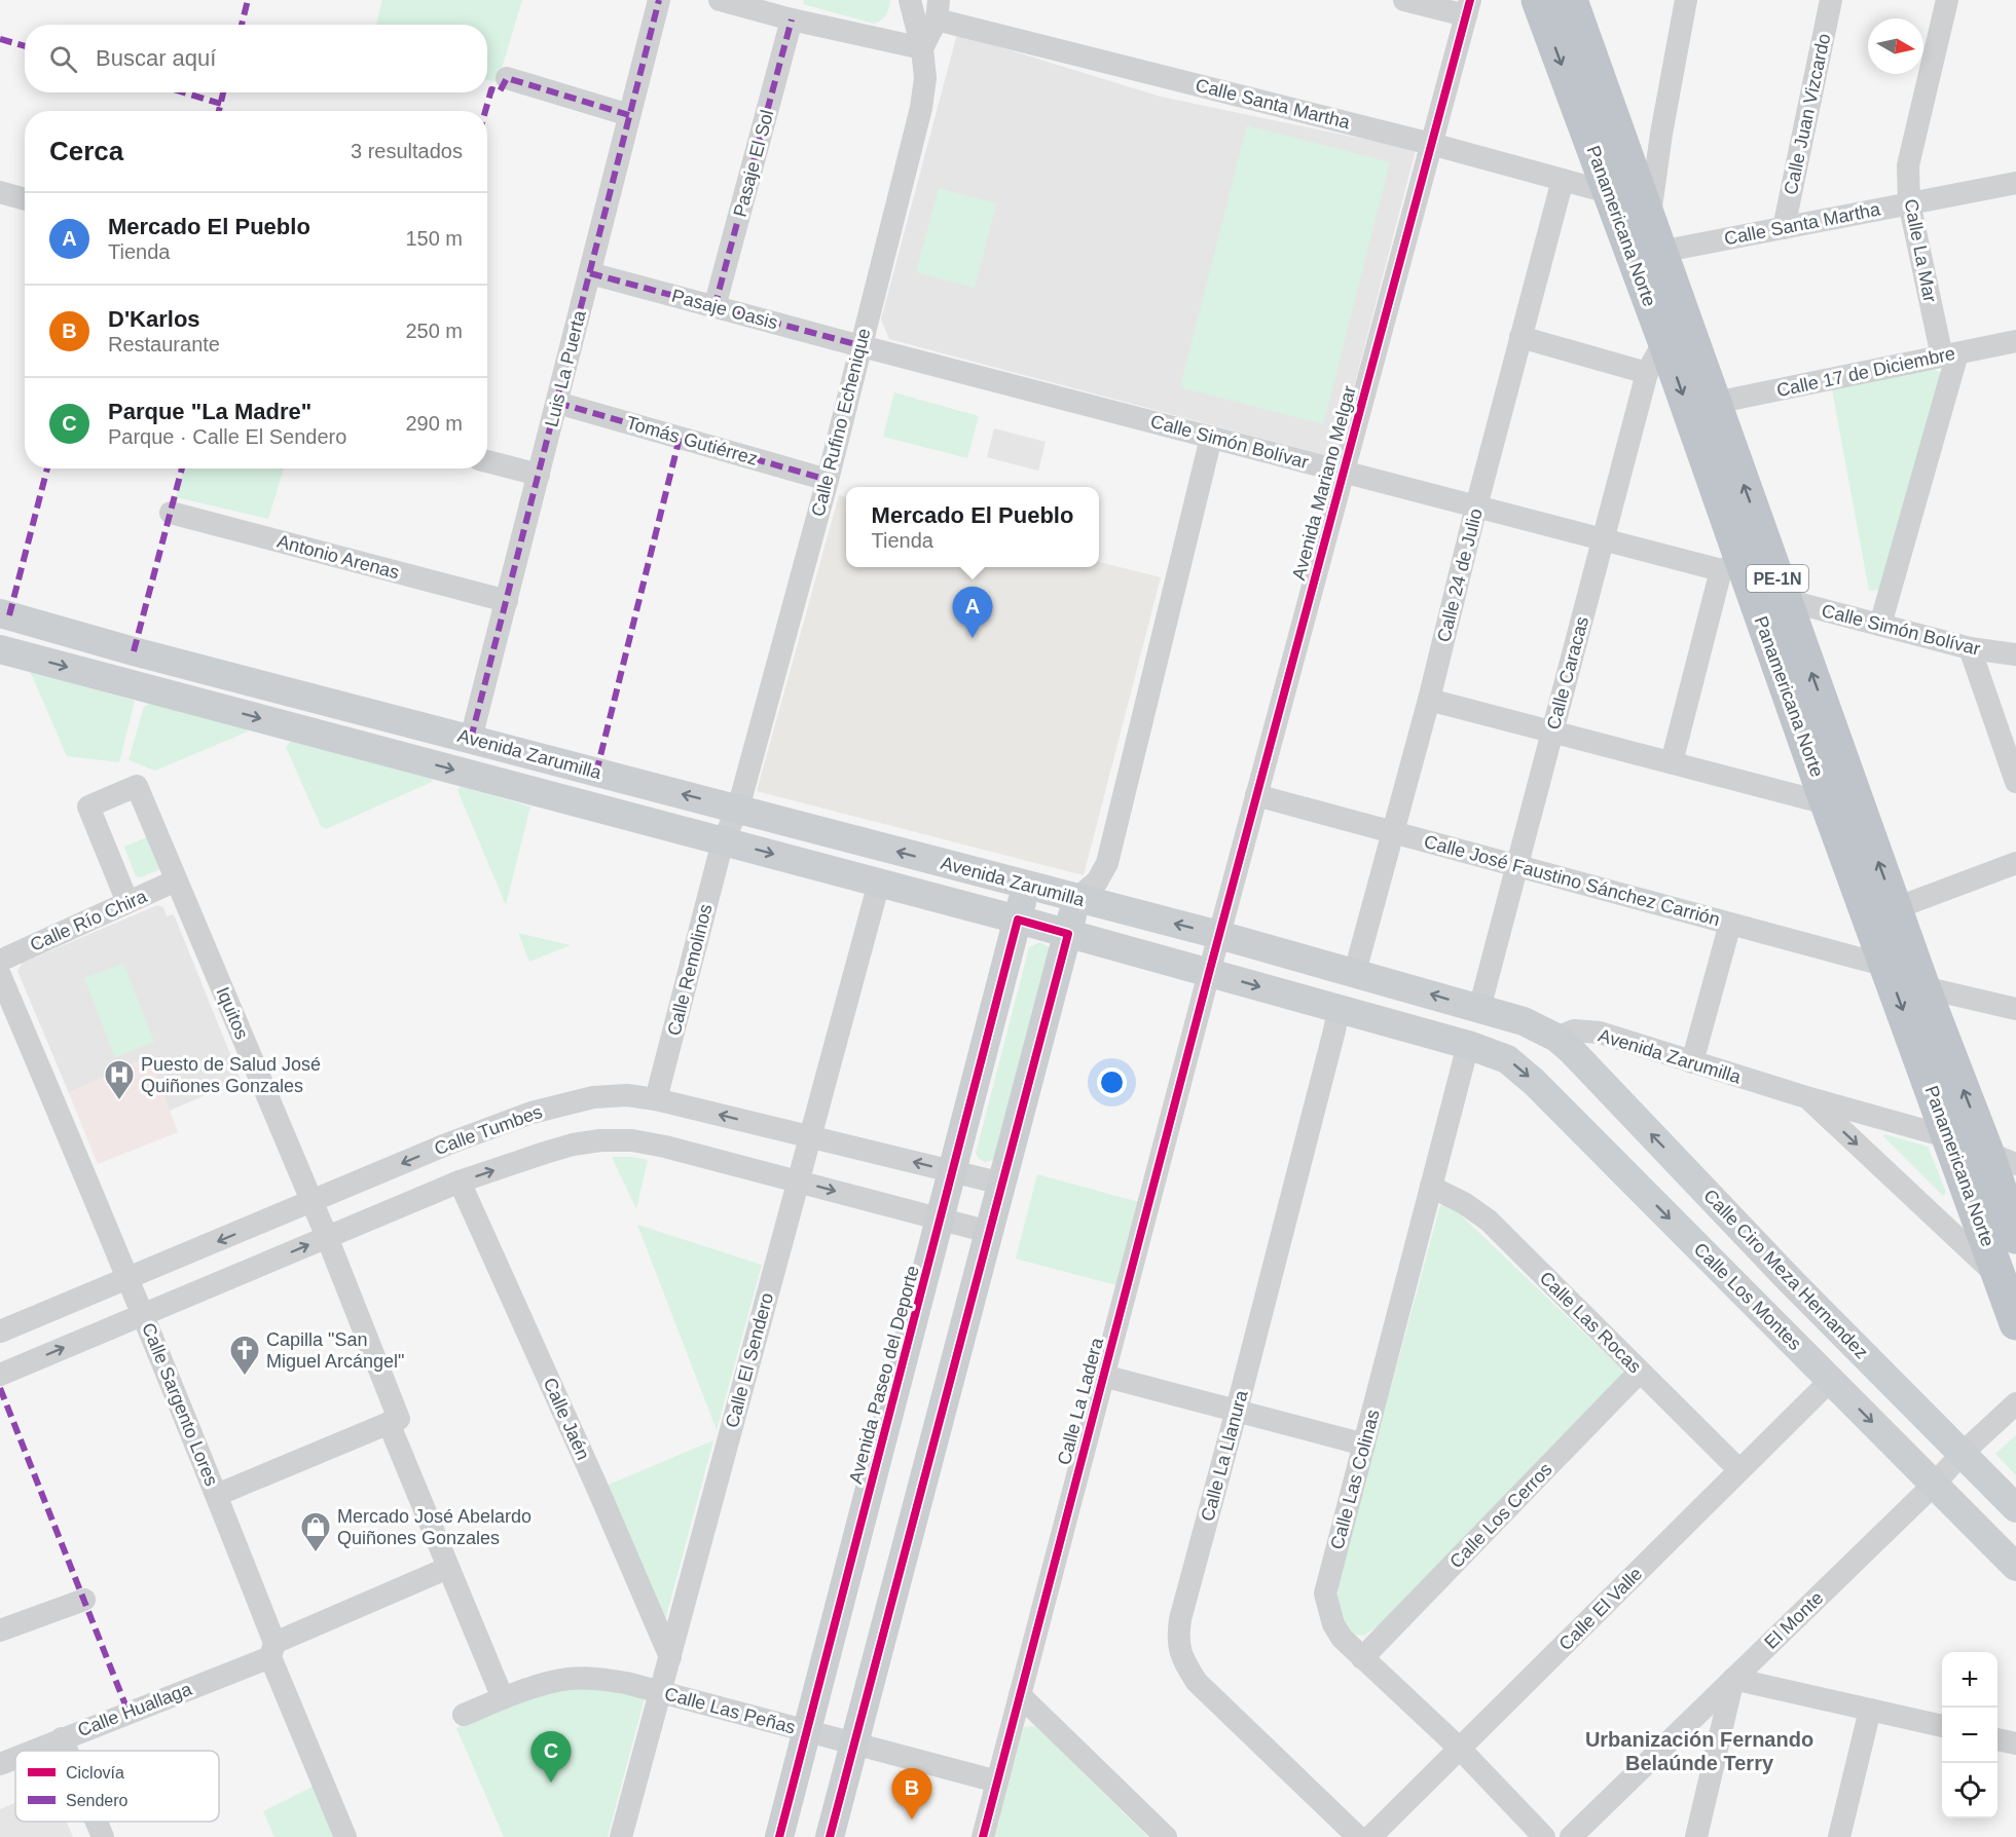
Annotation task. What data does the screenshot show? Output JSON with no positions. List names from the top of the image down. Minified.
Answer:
{"streets":{"highway":["Panamericana Norte","PE-1N"],"main road":["Avenida Zarumilla","Calle Ciro Meza Hernandez","Calle Los Montes","Avenida Paseo del Deporte"],"street":["Calle Santa Martha","Calle Juan Vizcardo","Pasaje El Sol","Calle La Mar","Pasaje Oasis","Luis La Puerta","Calle 17 de Diciembre","Calle Rufino Echenique","Tomás Gutiérrez","Calle Simón Bolívar","Avenida Mariano Melgar","Antonio Arenas","Calle 24 de Julio","Calle Caracas","Calle José Faustino Sánchez Carrión","Calle Río Chira","Calle Remolinos","Iquitos","Calle Tumbes","Calle Las Rocas","Calle El Sendero","Calle La Ladera","Calle Sargento Lores","Calle Jaén","Calle La Llanura","Calle Las Colinas","Calle Los Cerros","Calle El Valle","El Monte","Calle Huallaga","Calle Las Peñas"]},"crossings":[["Calle Santa Martha","Calle Juan Vizcardo"],["Calle Santa Martha","Panamericana Norte"],["Calle Santa Martha","Calle La Mar"],["Calle Santa Martha","Avenida Mariano Melgar"],["Calle Santa Martha","Calle 24 de Julio"],["Pasaje El Sol","Pasaje Oasis"],["Panamericana Norte","Calle 17 de Diciembre"],["Panamericana Norte","Calle Simón Bolívar"],["Panamericana Norte","Calle Caracas"],["Panamericana Norte","Avenida Zarumilla"],["Panamericana Norte","Calle José Faustino Sánchez Carrión"],["Calle La Mar","Calle 17 de Diciembre"],["Calle La Mar","Calle Simón Bolívar"],["Pasaje Oasis","Luis La Puerta"],["Pasaje Oasis","Calle Rufino Echenique"],["Pasaje Oasis","Calle Simón Bolívar"],["Luis La Puerta","Tomás Gutiérrez"],["Luis La Puerta","Antonio Arenas"],["Luis La Puerta","Avenida Zarumilla"],["Calle Rufino Echenique","Tomás Gutiérrez"],["Calle Rufino Echenique","Calle Simón Bolívar"],["Calle Rufino Echenique","Avenida Zarumilla"],["Calle Rufino Echenique","Calle Remolinos"],["Calle Simón Bolívar","Avenida Mariano Melgar"],["Calle Simón Bolívar","Calle 24 de Julio"],["Calle Simón Bolívar","Calle Caracas"],["Avenida Mariano Melgar","Avenida Zarumilla"],["Avenida Mariano Melgar","Calle José Faustino Sánchez Carrión"],["Avenida Mariano Melgar","Calle La Ladera"],["Calle 24 de Julio","Avenida Zarumilla"],["Calle 24 de Julio","Calle José Faustino Sánchez Carrión"],["Calle Caracas","Avenida Zarumilla"],["Calle Caracas","Calle José Faustino Sánchez Carrión"],["Avenida Zarumilla","Calle Remolinos"],["Avenida Zarumilla","Calle Ciro Meza Hernandez"],["Avenida Zarumilla","Calle Los Montes"],["Avenida Zarumilla","Calle El Sendero"],["Avenida Zarumilla","Avenida Paseo del Deporte"],["Avenida Zarumilla","Calle La Ladera"],["Avenida Zarumilla","Calle La Llanura"],["Avenida Zarumilla","Calle Las Colinas"],["Calle Río Chira","Iquitos"],["Calle Remolinos","Calle Tumbes"],["Iquitos","Calle Tumbes"],["Iquitos","Calle Huallaga"],["Iquitos","Calle Las Peñas"],["Calle Tumbes","Calle El Sendero"],["Calle Tumbes","Avenida Paseo del Deporte"],["Calle Tumbes","Calle Sargento Lores"],["Calle Tumbes","Calle Jaén"],["Calle Ciro Meza Hernandez","El Monte"],["Calle Los Montes","Calle Las Colinas"],["Calle Los Montes","Calle El Valle"],["Calle Los Montes","El Monte"],["Calle Las Rocas","Calle Las Colinas"],["Calle Las Rocas","Calle Los Cerros"],["Calle Las Rocas","Calle El Valle"],["Calle El Sendero","Calle Jaén"],["Calle El Sendero","Calle Las Peñas"],["Avenida Paseo del Deporte","Calle Las Peñas"],["Calle La Ladera","Calle Las Peñas"],["Calle Sargento Lores","Calle Huallaga"],["Calle Las Colinas","Calle Los Cerros"],["Calle Las Colinas","Calle El Valle"]],"one_way":["Calle Ciro Meza Hernandez","Calle Los Montes"],"districts":["Urbanización Fernando Belaúnde Terry"],"places":{"hospital":["Puesto de Salud José Quiñones Gonzales"],"church":["Capilla \"San Miguel Arcángel\""],"shop":["Mercado José Abelardo Quiñones Gonzales"]},"legend":["Ciclovía","Sendero"],"north":"right","page":{"search":"Buscar aquí","heading":["Cerca","3 resultados"],"list":[{"mark":"A","name":"Mercado El Pueblo","note":"Tienda","value":"150 m"},{"mark":"B","name":"D'Karlos","note":"Restaurante","value":"250 m"},{"mark":"C","name":"Parque \"La Madre\"","note":"Parque · Calle El Sendero","value":"290 m"}],"popup":["Mercado El Pueblo","Tienda"],"pins":["A","C","B"],"map_buttons":["+","−"]}}
